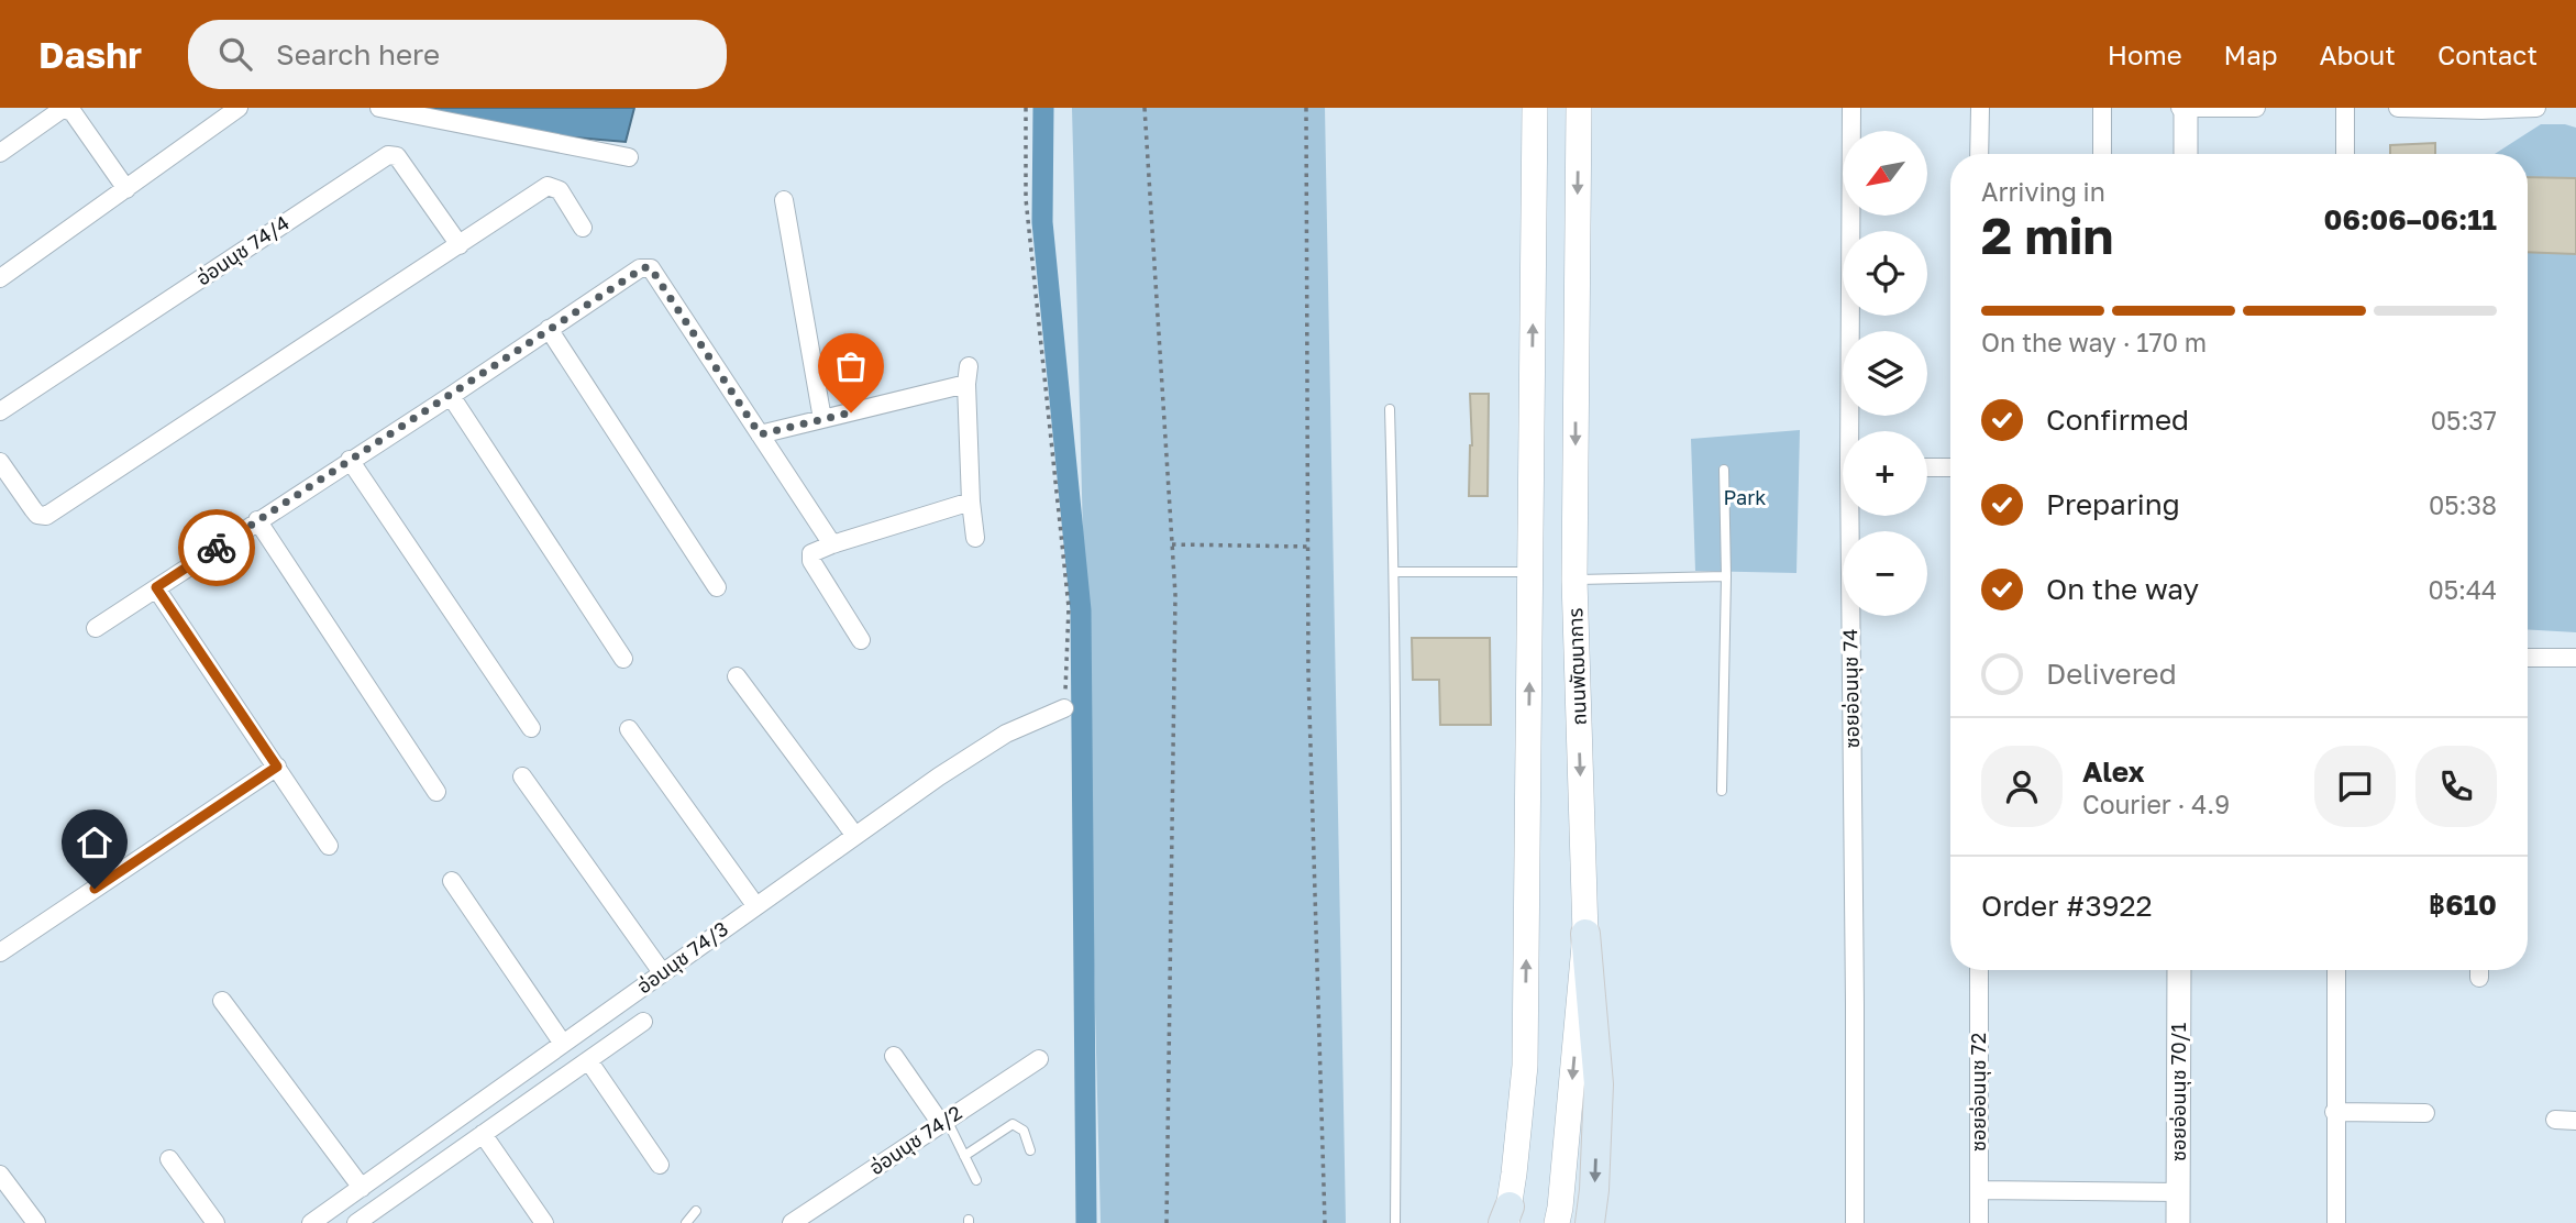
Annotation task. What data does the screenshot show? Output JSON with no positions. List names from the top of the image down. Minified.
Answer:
{"streets":{"main road":["ถนนพัฒนาการ"],"street":["อ่อนนุช 74/4","ซอยอ่อนนุช 74","อ่อนนุช 74/3","ซอยอ่อนนุช 72","ซอยอ่อนนุช 70/1","อ่อนนุช 74/2"]},"parks":["Park"],"north":"bottom left","page":{"header":"Dashr","search":"Search here","nav":["Home","Map","About","Contact"],"map_buttons":["+","−"],"heading":["2 min","Arriving in","06:06–06:11"],"panel":["Alex","Courier · 4.9","Order #3922","฿610"],"bar":"On the way · 170 m","list":[["Confirmed","05:37"],["Preparing","05:38"],["On the way","05:44"],"Delivered"]}}
